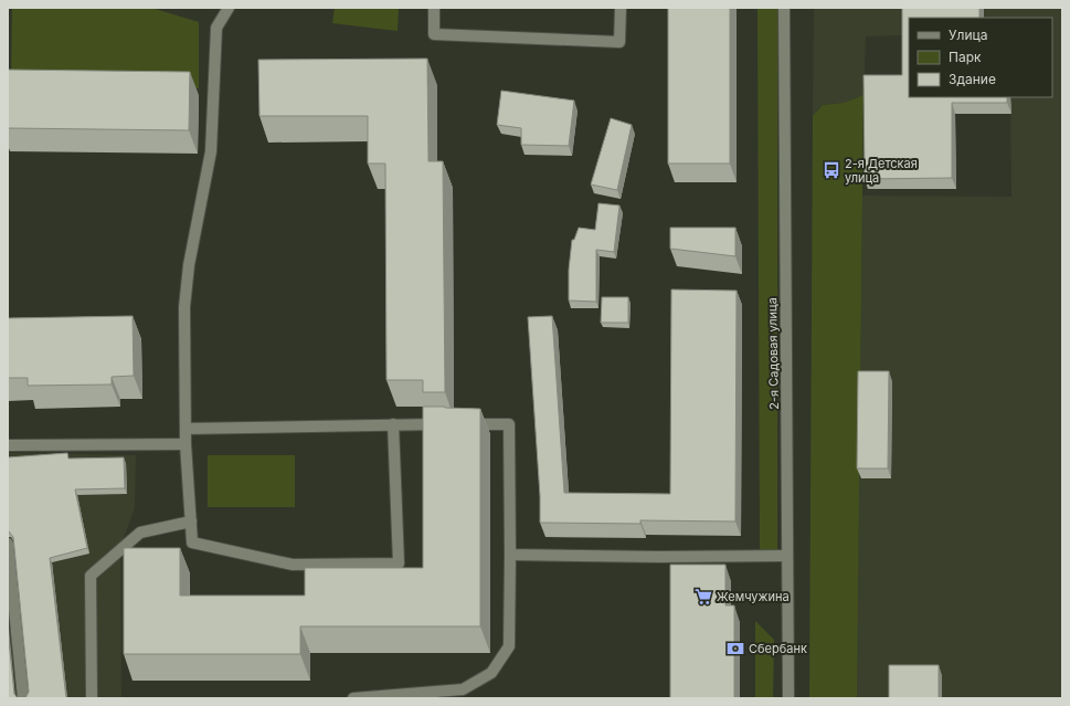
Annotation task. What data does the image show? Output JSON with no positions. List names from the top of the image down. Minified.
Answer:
{"streets":{"street":["2-я Садовая улица"]},"places":{"bus stop":["2-я Детская улица"],"supermarket":["Жемчужина"],"bank":["Сбербанк"]},"legend":["Улица","Парк","Здание"]}
